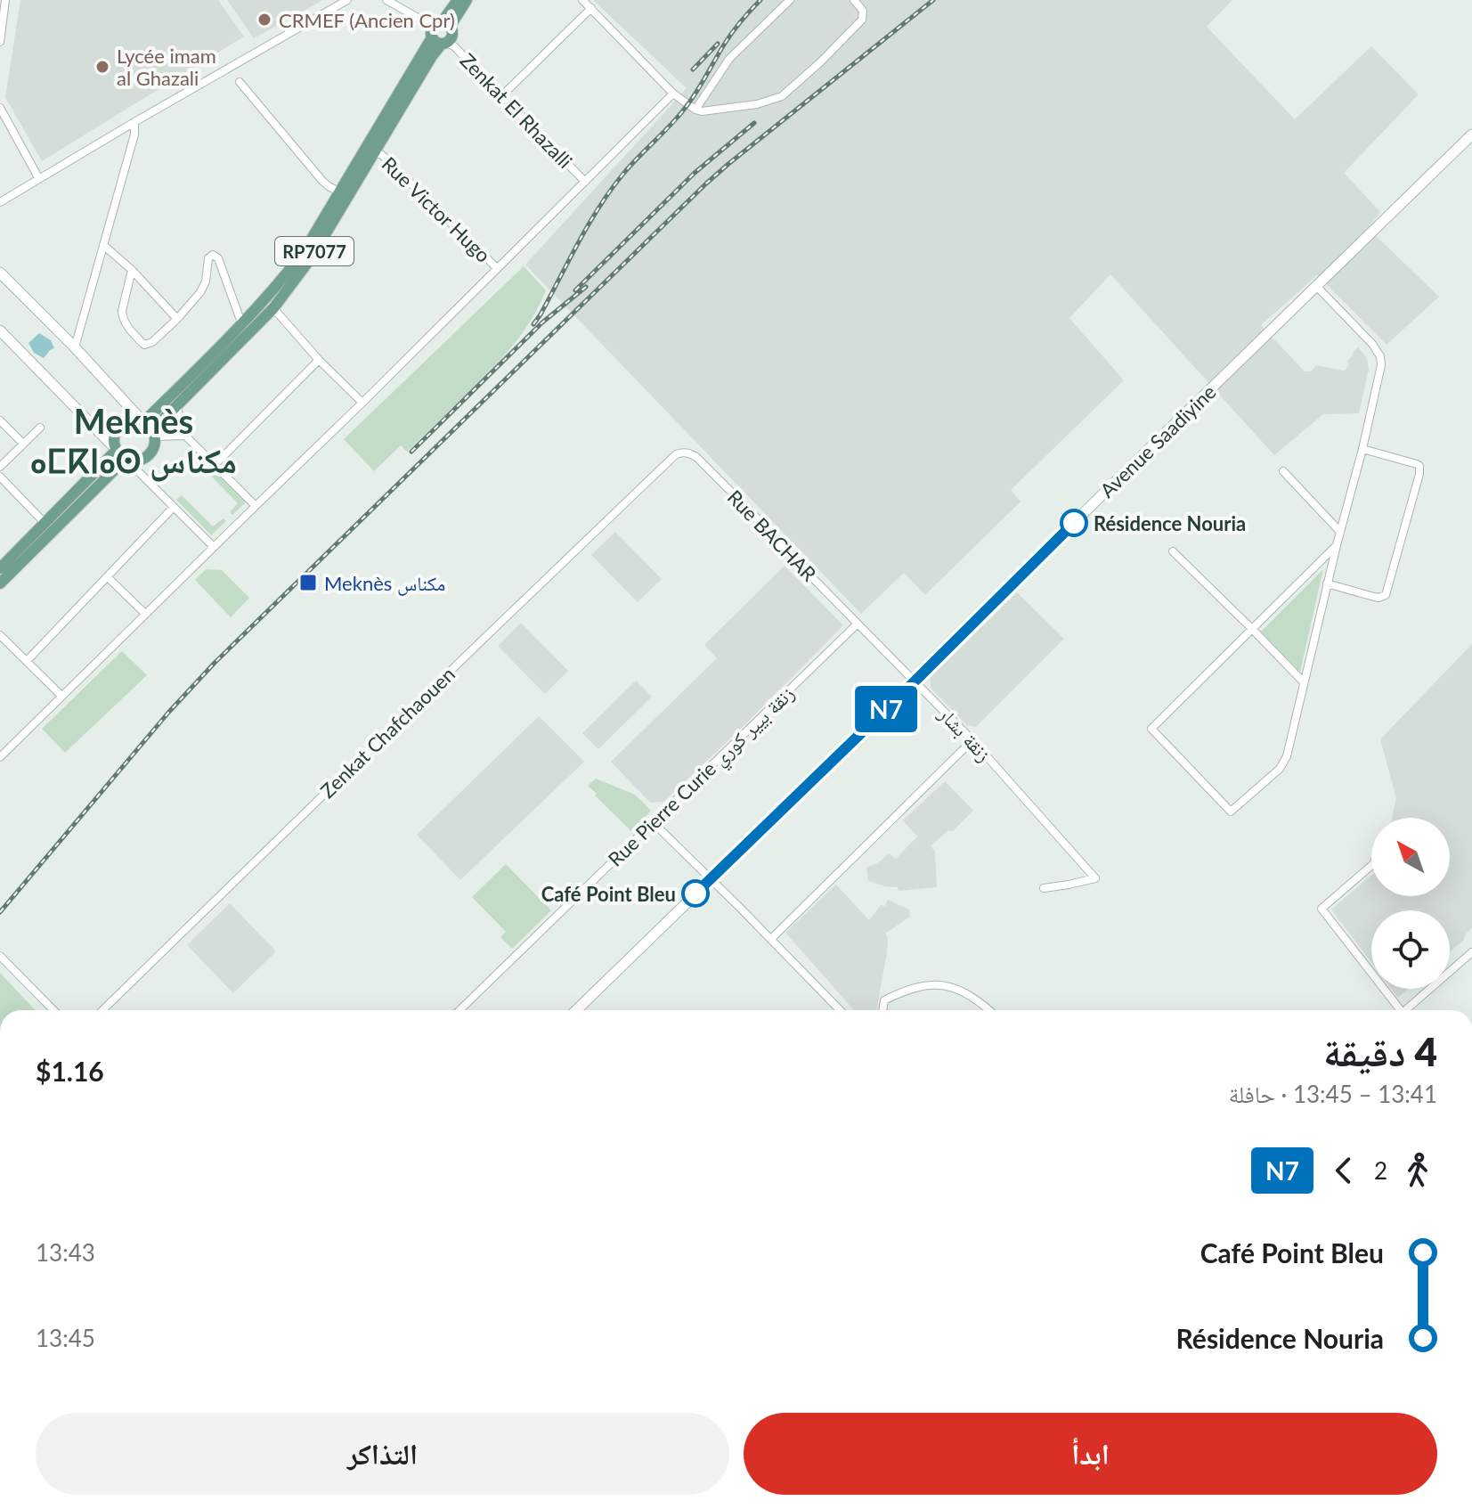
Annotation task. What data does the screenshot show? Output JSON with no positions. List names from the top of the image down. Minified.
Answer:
{"streets":{"main road":["RP7077","Avenue Saadiyine"],"street":["Zenkat El Rhazalli","Rue Victor Hugo","Rue BACHAR","Zenkat Chafchaouen","زنقة بشار","Rue Pierre Curie زنقة بيير كوري"]},"crossings":[["Zenkat El Rhazalli","RP7077"],["Rue Victor Hugo","RP7077"],["Avenue Saadiyine","زنقة بشار"],["Rue BACHAR","Zenkat Chafchaouen"],["Rue BACHAR","زنقة بشار"],["Rue BACHAR","Rue Pierre Curie زنقة بيير كوري"],["زنقة بشار","Rue Pierre Curie زنقة بيير كوري"]],"districts":["Meknès ⴰⵎⴽⵏⴰⵙ مكناس"],"places":{"other":["CRMEF (Ancien Cpr)","Lycée imam al Ghazali","Résidence Nouria","Café Point Bleu"],"transit":["Meknès مكناس"]},"lines":["bus line N7"],"north":"top left","page":{"on_map":"N7","heading":["4 دقيقة","13:41 – 13:45 · حافلة","$1.16"],"legs":["2","N7"],"list":[{"name":"Café Point Bleu","value":"13:43"},{"name":"Résidence Nouria","value":"13:45"}],"buttons":["ابدأ","التذاكر"]}}
